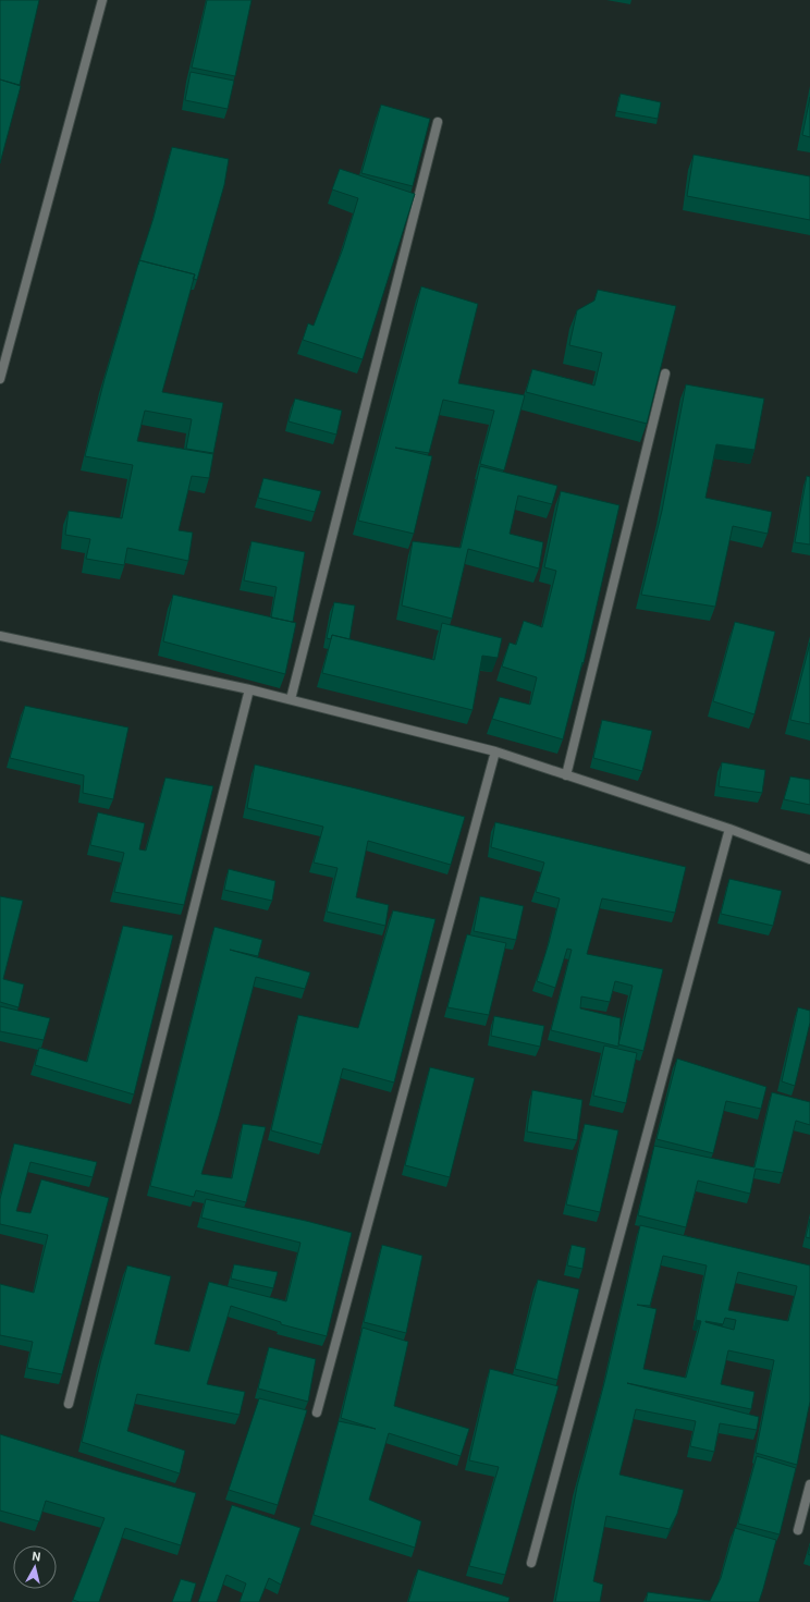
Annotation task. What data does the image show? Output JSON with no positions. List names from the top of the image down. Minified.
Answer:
{"north":"top"}
